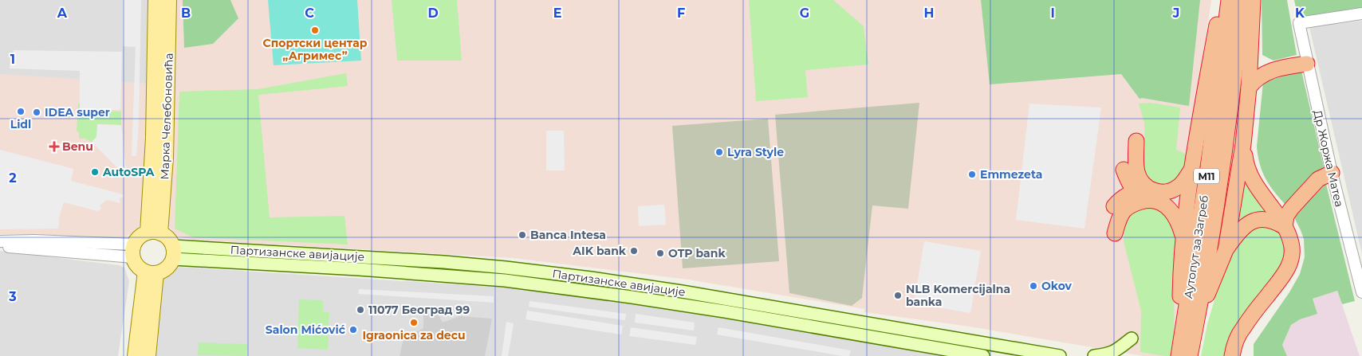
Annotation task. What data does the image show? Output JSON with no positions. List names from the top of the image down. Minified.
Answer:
{"streets":{"highway":["M11","Аутопут за Загреб"],"main road":["Марка Челебоновића","Партизанске авијације"],"street":["Др Жоржа Матеа"]},"crossings":[["Марка Челебоновића","Партизанске авијације"],["M11","Аутопут за Загреб"]],"places":{"other":["Спортски центар „Агримес”","Lidl","IDEA super","Lyra Style","AutoSPA","Emmezeta","Banca Intesa","AIK bank","OTP bank","Okov","NLB Komercijalna banka","11077 Београд 99","Igraonica za decu","Salon Mićović"],"health":["Benu"]},"grid":{"columns":["A","B","C","D","E","F","G","H","I","J","K"],"rows":["1","2","3"]}}
